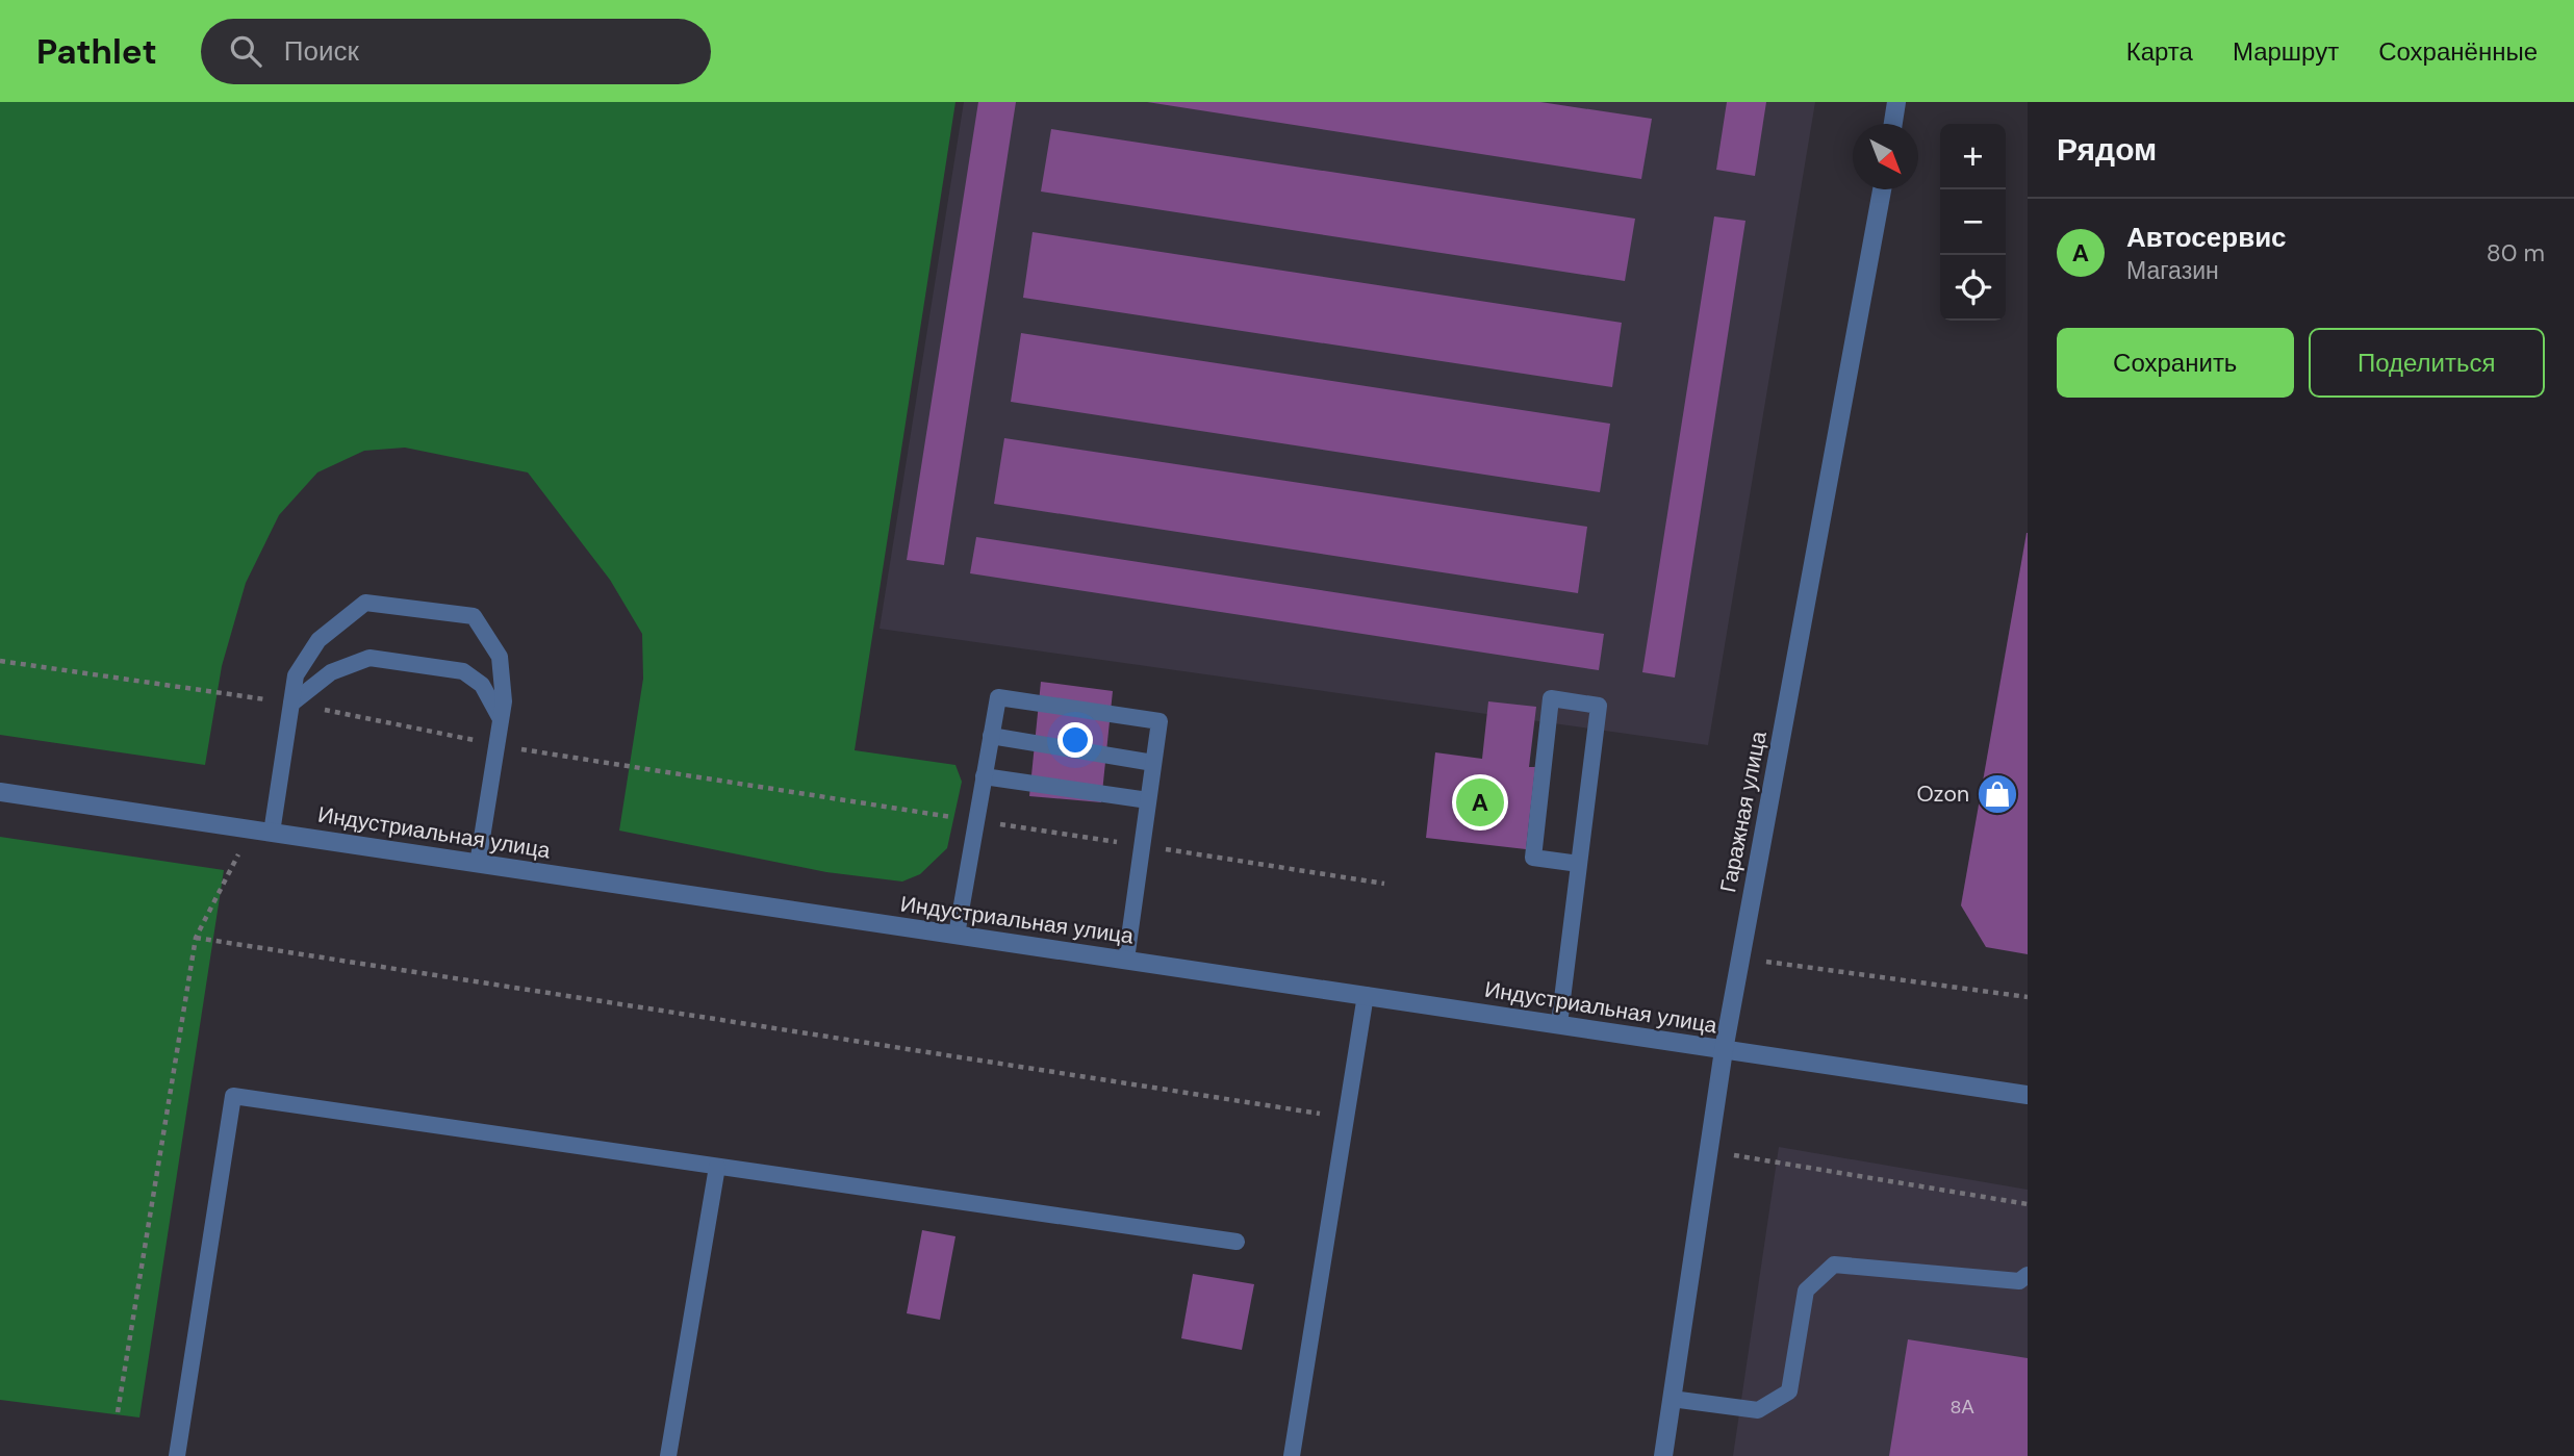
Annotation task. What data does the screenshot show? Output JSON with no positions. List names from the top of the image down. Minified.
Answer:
{"streets":{"street":["Гаражная улица","Индустриальная улица"]},"crossings":[["Гаражная улица","Индустриальная улица"]],"places":{"shop":["Ozon"]},"house_numbers":["8А"],"north":"bottom right","page":{"header":"Pathlet","search":"Поиск","nav":["Карта","Маршрут","Сохранённые"],"heading":"Рядом","map_buttons":["+","−"],"list":[{"mark":"A","name":"Автосервис","note":"Магазин","value":"80 m"}],"buttons":["Сохранить","Поделиться"],"pins":"A"}}
